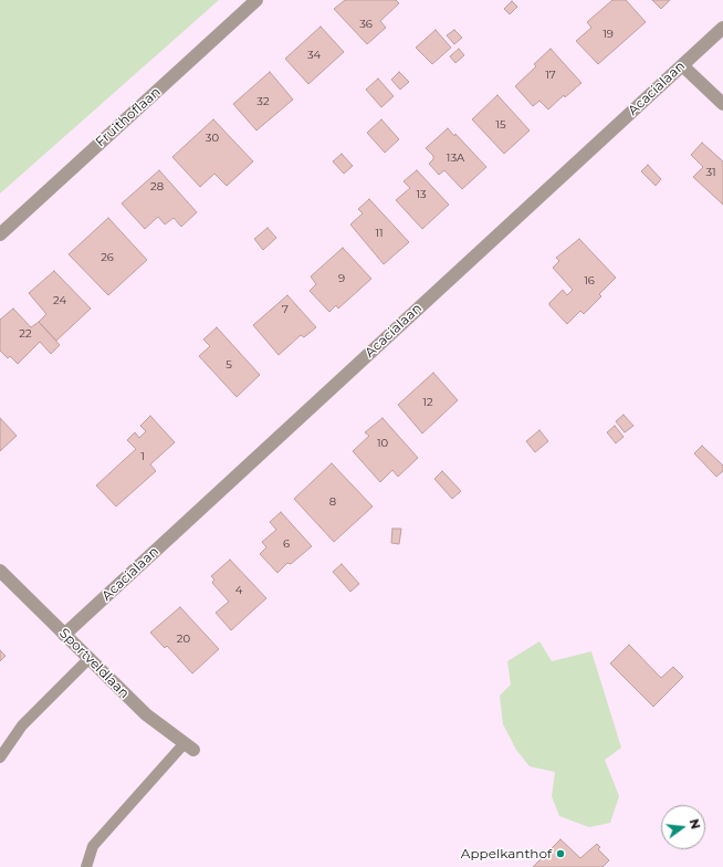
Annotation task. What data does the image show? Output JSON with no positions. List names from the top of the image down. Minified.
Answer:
{"streets":{"street":["Acacialaan","Fruithoflaan","Sportveldlaan"]},"crossings":[["Acacialaan","Sportveldlaan"]],"places":["Appelkanthof"],"house_numbers":["36","19","34","17","32","15","30","13A","31","28","13","11","26","9","16","24","7","22","5","12","10","1","8","6","4","20"],"north":"right"}
